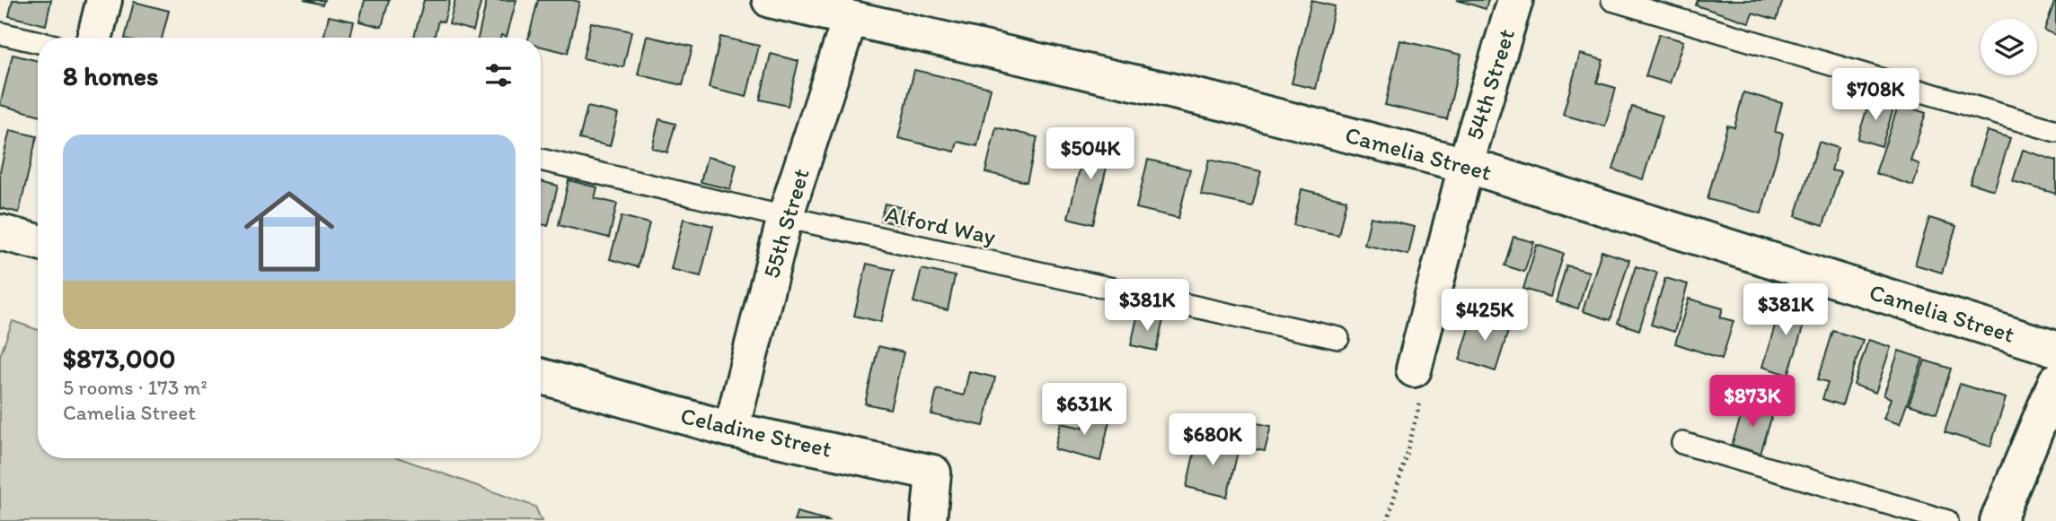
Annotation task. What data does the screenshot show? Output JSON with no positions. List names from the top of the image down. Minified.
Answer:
{"streets":{"street":["54th Street","Camelia Street","55th Street","Celadine Street"],"lane":["Alford Way"]},"crossings":[["54th Street","Camelia Street"],["Camelia Street","55th Street"],["55th Street","Alford Way"],["55th Street","Celadine Street"]],"page":{"heading":"8 homes","price":["$708K","$504K","$381K","$381K","$425K","$873K","$631K","$680K"],"list":[{"name":"$873,000","note":"5 rooms · 173 m² · Camelia Street"}]}}
